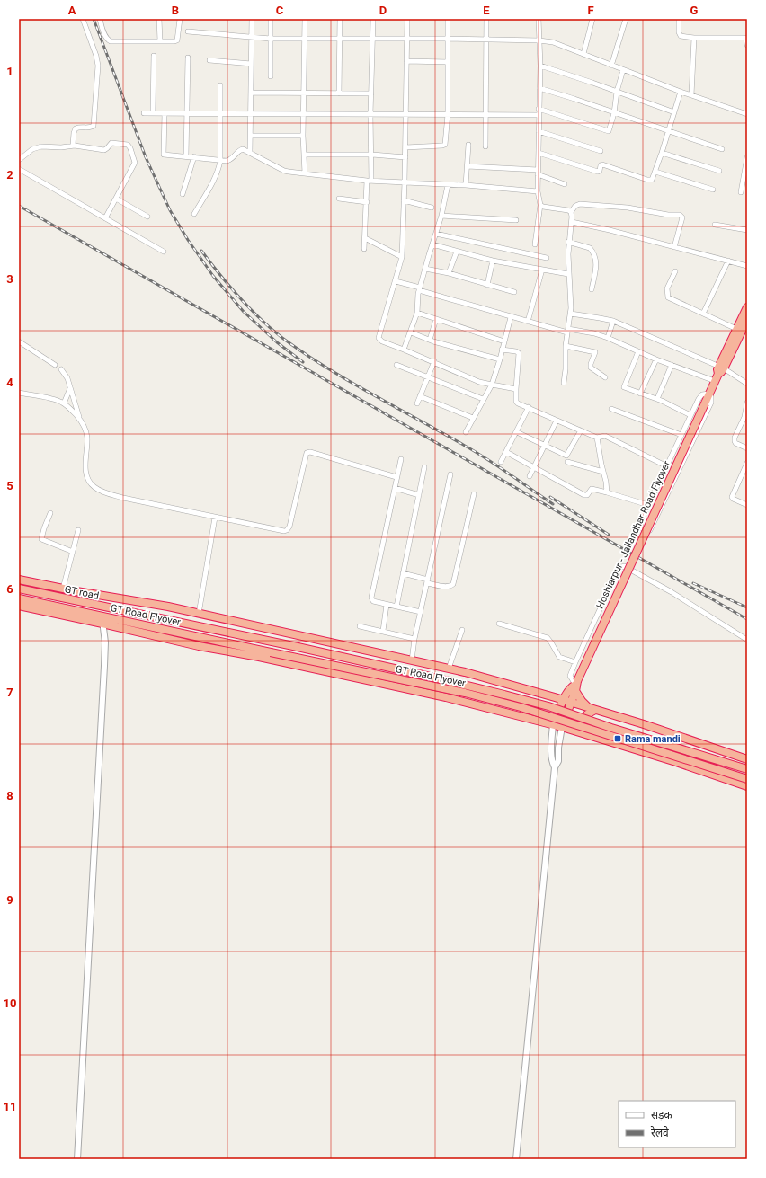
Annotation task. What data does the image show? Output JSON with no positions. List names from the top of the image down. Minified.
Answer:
{"streets":{"highway":["Hoshiarpur - Jallandhar Road Flyover","GT road","GT Road Flyover"]},"crossings":[["GT road","GT Road Flyover"]],"places":{"transit":["Rama mandi"]},"legend":["सड़क","रेलवे"],"grid":{"columns":["A","B","C","D","E","F","G"],"rows":["1","2","3","4","5","6","7","8","9","10","11"]}}
